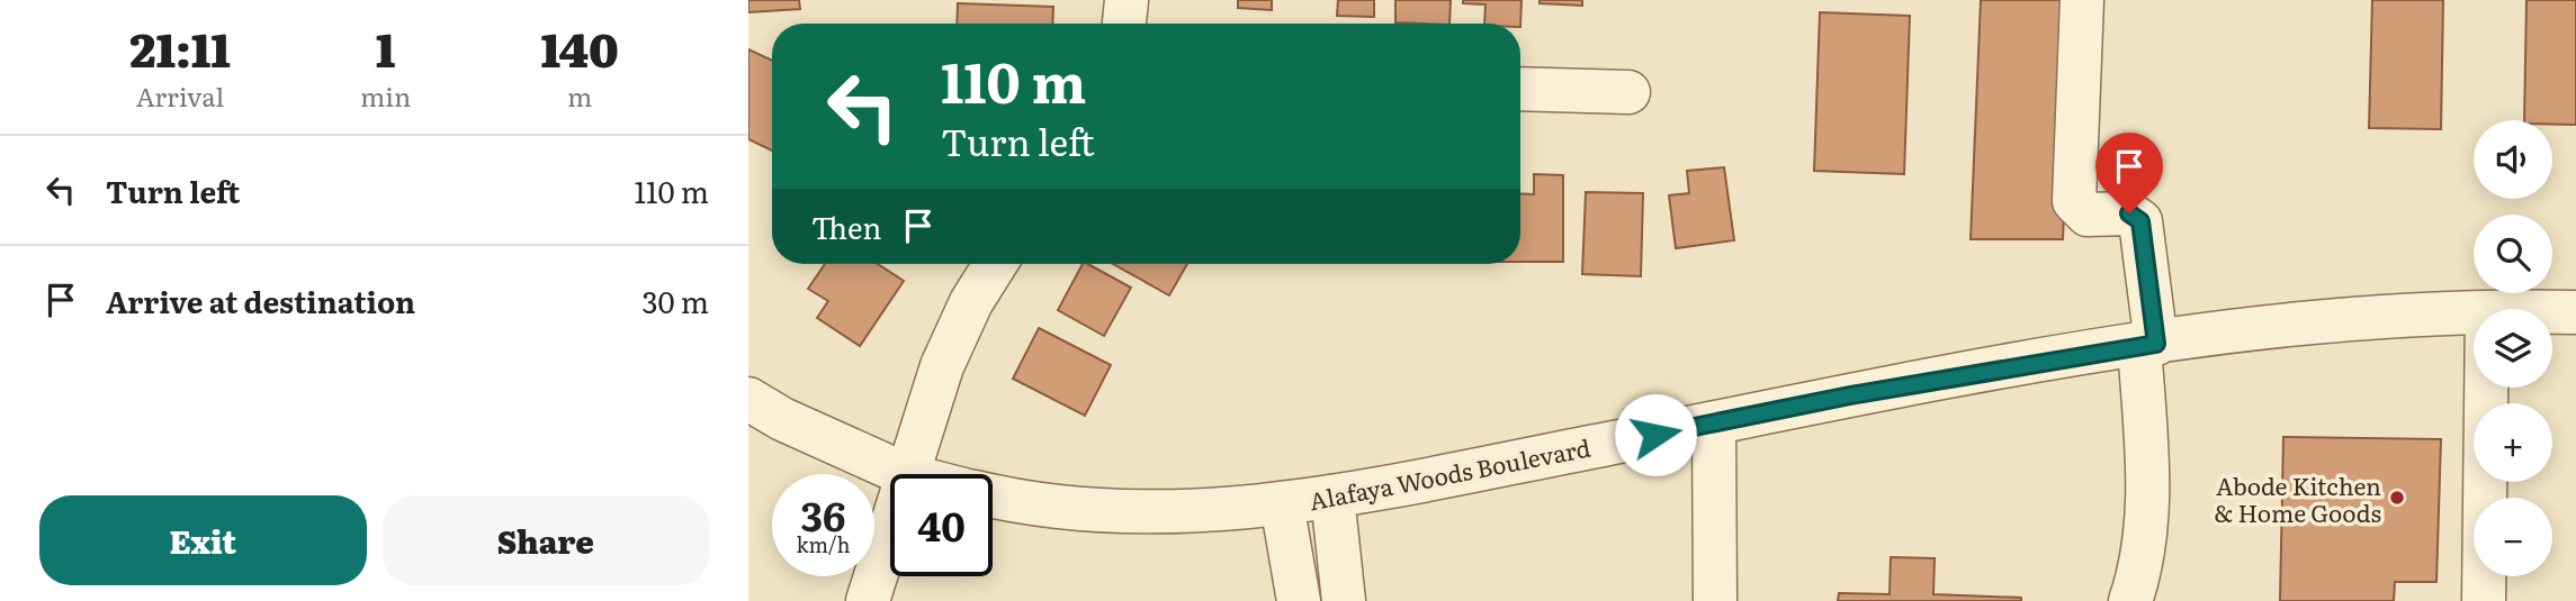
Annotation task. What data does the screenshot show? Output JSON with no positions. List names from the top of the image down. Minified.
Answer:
{"streets":{"street":["Alafaya Woods Boulevard"]},"places":["Abode Kitchen & Home Goods"],"page":{"eta":["21:11","Arrival","1","min","140","m"],"turn":["110 m","Turn left"],"map_buttons":["+","−"],"list":[{"name":"Turn left","value":"110 m"},{"name":"Arrive at destination","value":"30 m"}],"then":"Then","speed":"36 km/h","limit":"40","buttons":["Exit","Share"]}}
